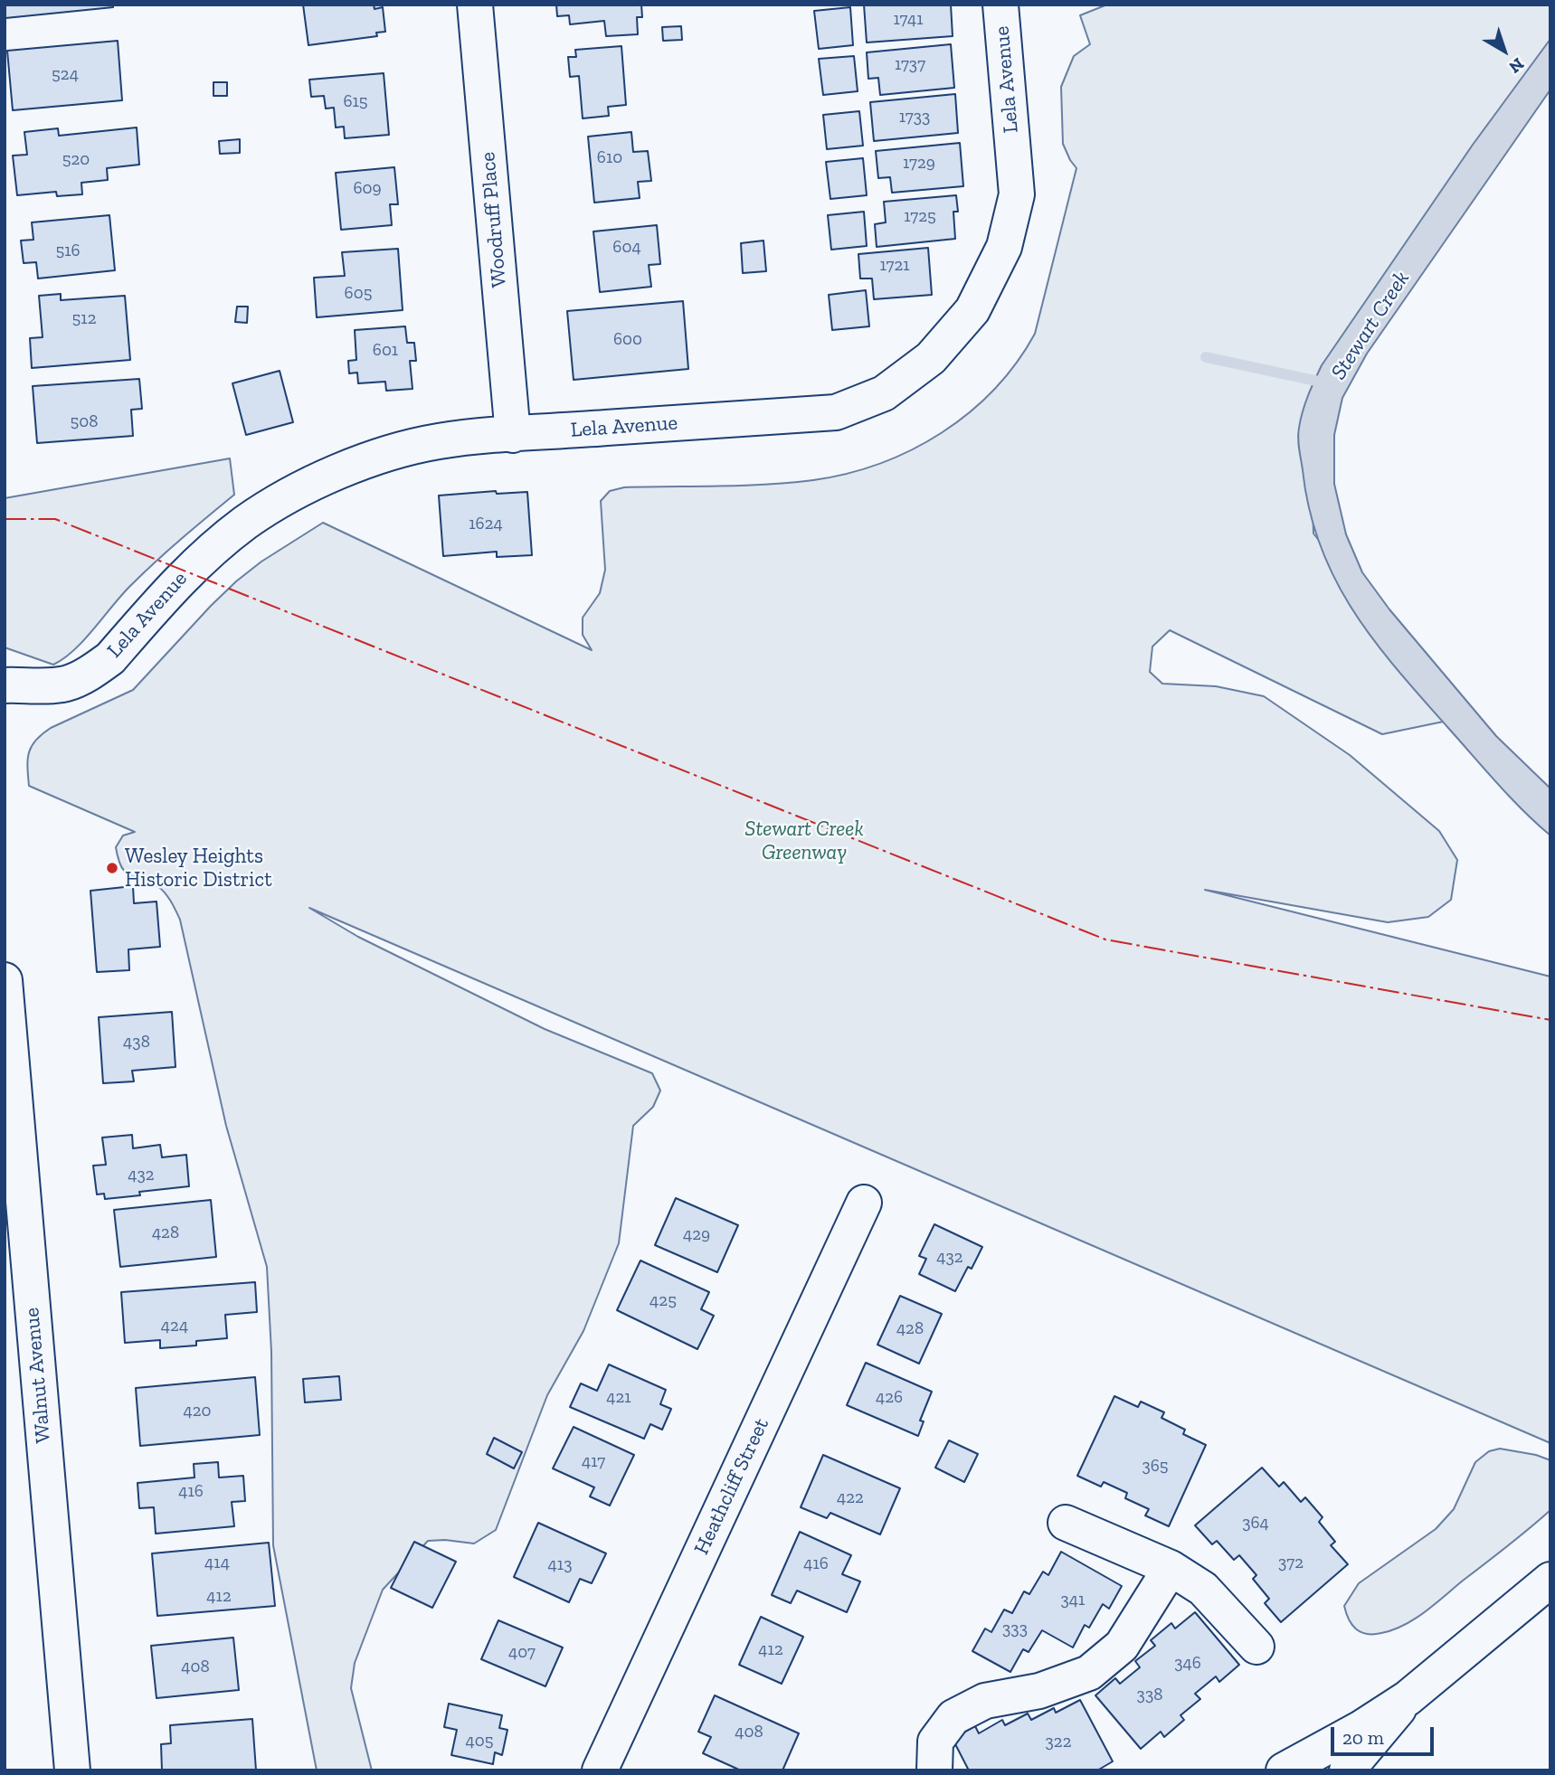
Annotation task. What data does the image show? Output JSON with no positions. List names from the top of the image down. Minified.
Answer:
{"streets":{"street":["Lela Avenue","Woodruff Place","Walnut Avenue","Heathcliff Street"]},"crossings":[["Lela Avenue","Woodruff Place"]],"water":["Stewart Creek"],"parks":["Stewart Creek Greenway"],"places":["Wesley Heights Historic District"],"house_numbers":["1741","1737","524","615","1733","610","520","1729","609","1725","604","516","1721","605","512","600","601","508","1624","438","432","428","429","432","425","424","428","421","426","420","417","365","416","422","364","414","372","416","413","412","341","333","412","407","346","408","338","408","405","322"],"scale_bar":"20 m","north":"bottom right"}
